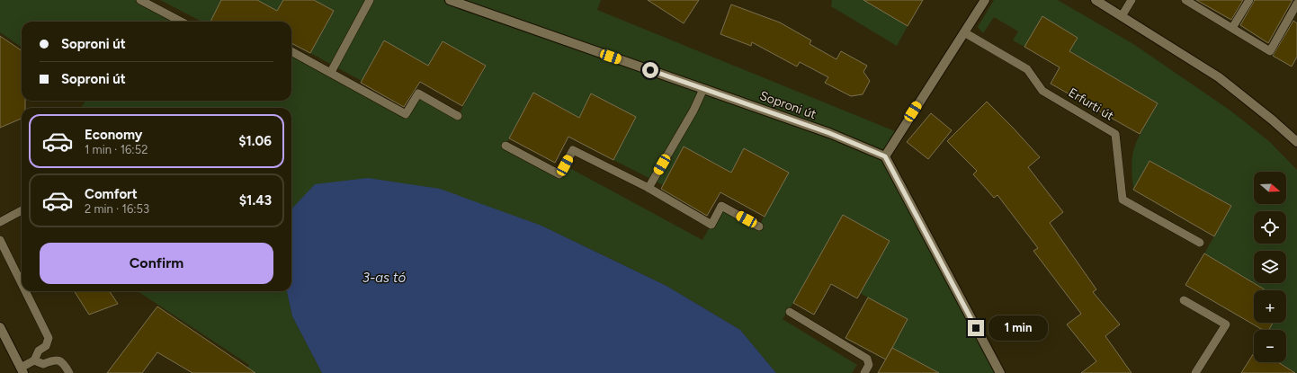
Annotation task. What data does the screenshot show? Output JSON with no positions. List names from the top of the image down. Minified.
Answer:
{"streets":{"street":["Soproni út"],"lane":["Erfurti út"]},"water":["3-as tó"],"north":"right","page":{"banner":["Soproni út","Soproni út"],"list":[{"name":"Economy","note":"1 min · 16:52","value":"$1.06"},{"name":"Comfort","note":"2 min · 16:53","value":"$1.43"}],"map_buttons":["+","−"],"buttons":"Confirm","bubble":"1 min"}}
